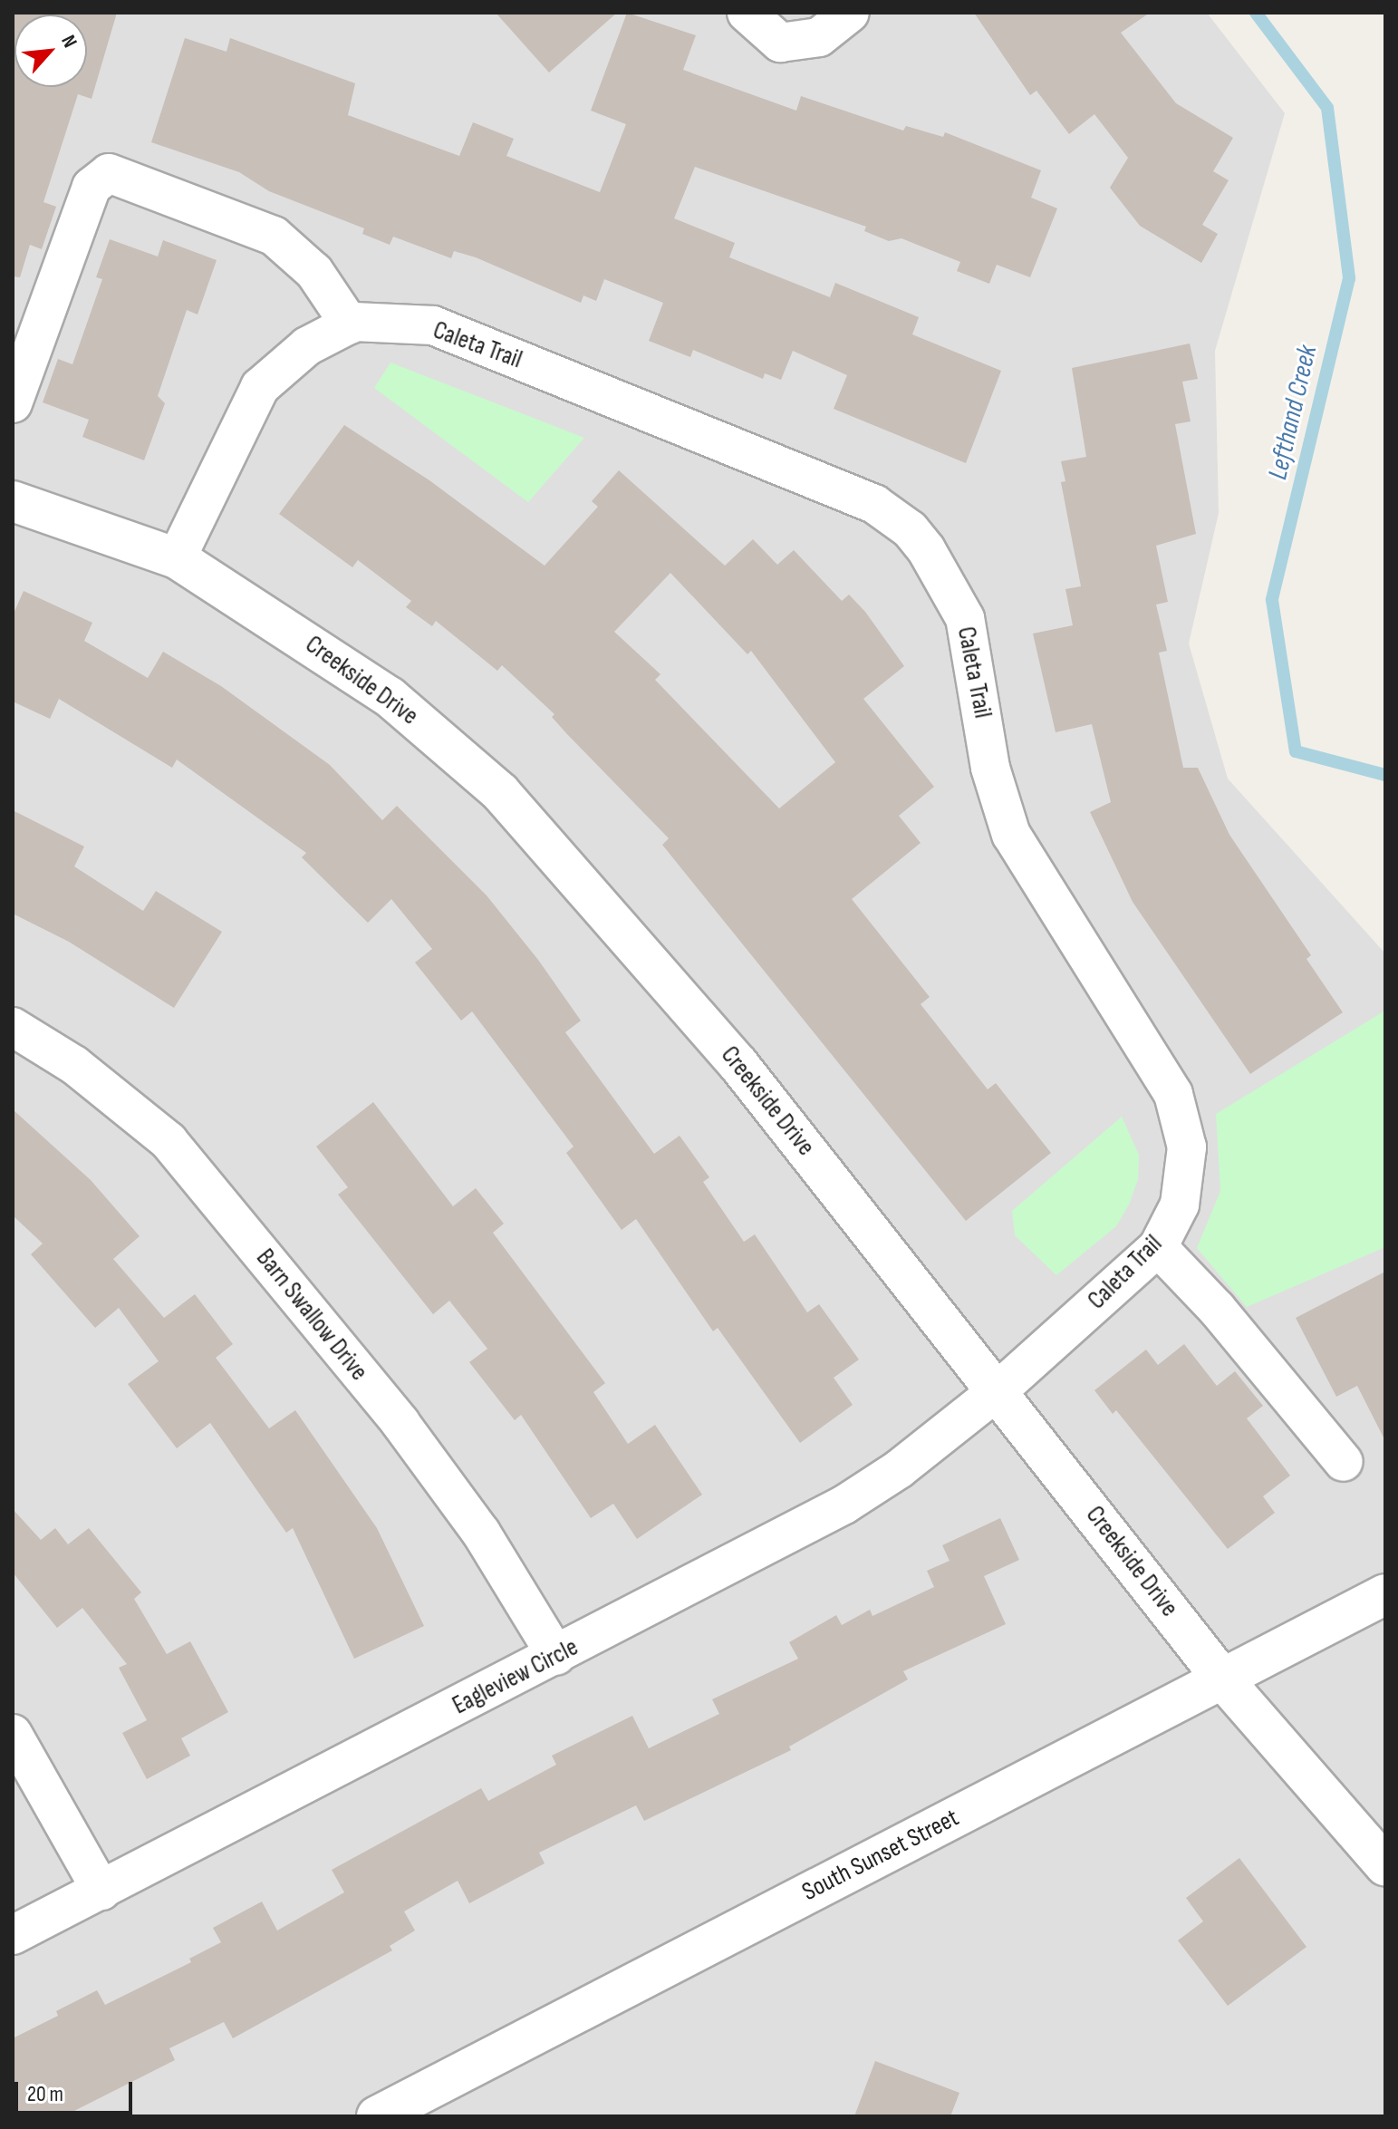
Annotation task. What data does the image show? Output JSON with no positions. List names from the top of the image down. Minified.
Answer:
{"streets":{"street":["Caleta Trail","Creekside Drive","Barn Swallow Drive","Eagleview Circle","South Sunset Street"]},"crossings":[["Caleta Trail","Creekside Drive"],["Caleta Trail","Eagleview Circle"],["Creekside Drive","Eagleview Circle"],["Creekside Drive","South Sunset Street"],["Barn Swallow Drive","Eagleview Circle"]],"water":["Lefthand Creek"],"scale_bar":"20 m","north":"top right"}
